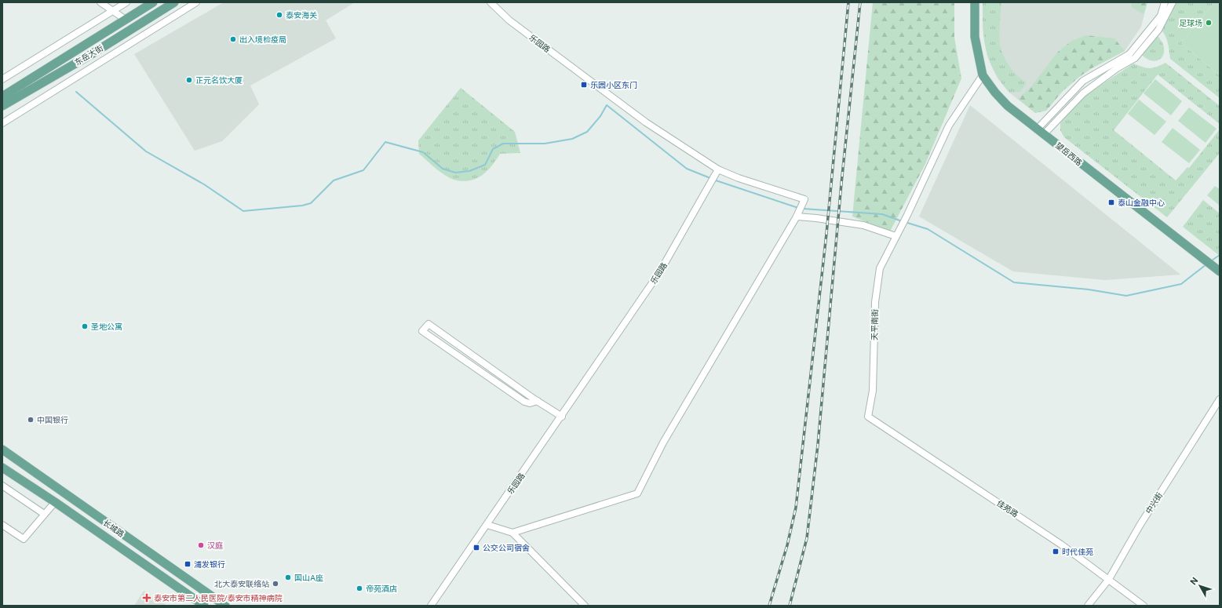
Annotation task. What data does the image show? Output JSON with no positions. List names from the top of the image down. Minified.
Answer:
{"streets":{"main road":["东岳大街","望岳西路","长城路"],"street":["乐园路","天平南街","中兴街","佳苑路"]},"crossings":[["望岳西路","天平南街"],["天平南街","佳苑路"],["中兴街","佳苑路"]],"places":{"other":["泰安海关","足球场","出入境检疫局","正元名饮大厦","圣地公寓","中国银行","汉庭","国山A座","北大泰安联络站","帝苑酒店"],"transit":["乐园小区东门","泰山金融中心","公交公司宿舍","时代佳苑","浦发银行"],"health":["泰安市第二人民医院/泰安市精神病院"]},"north":"top left"}
